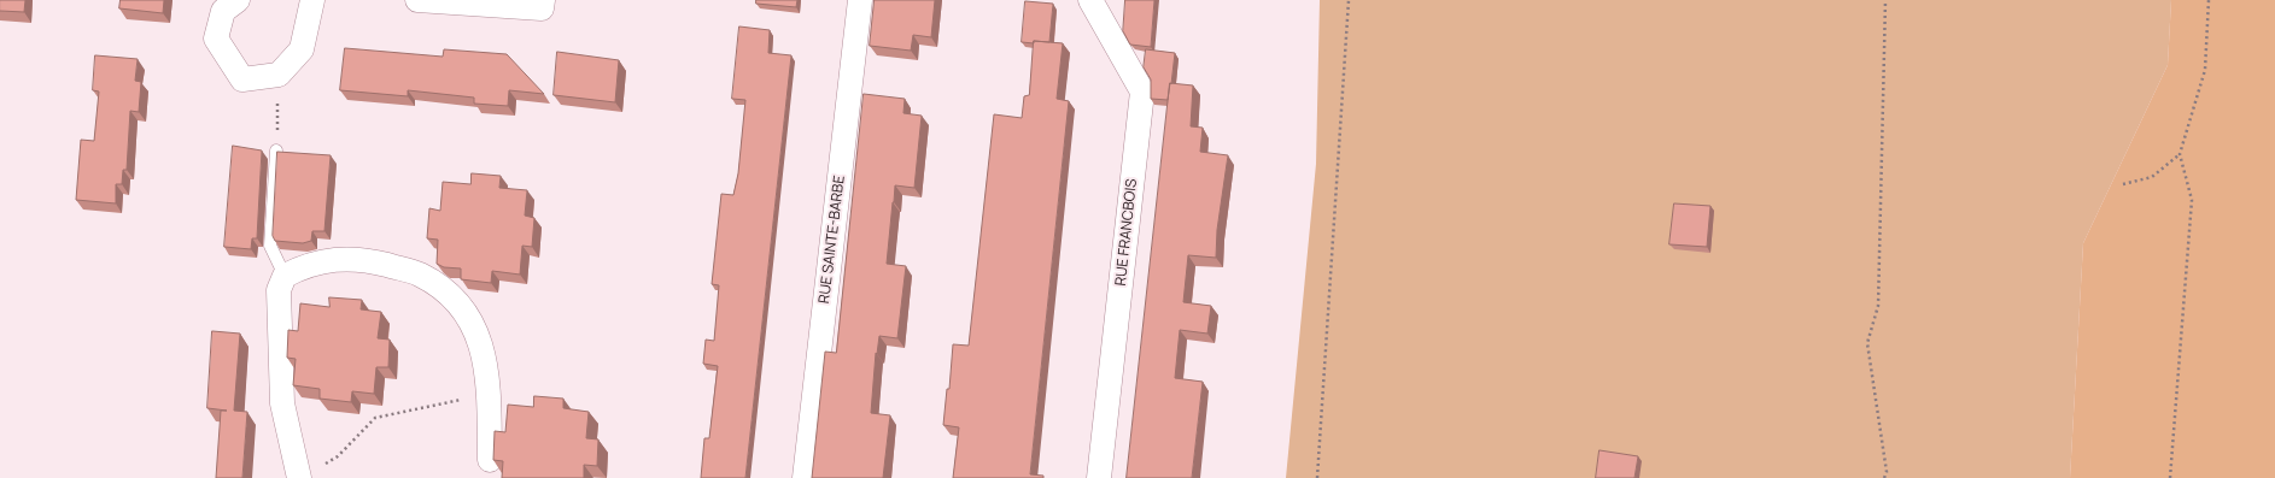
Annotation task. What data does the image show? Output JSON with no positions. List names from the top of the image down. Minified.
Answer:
{"streets":{"street":["RUE FRANCBOIS","RUE SAINTE-BARBE"]}}
